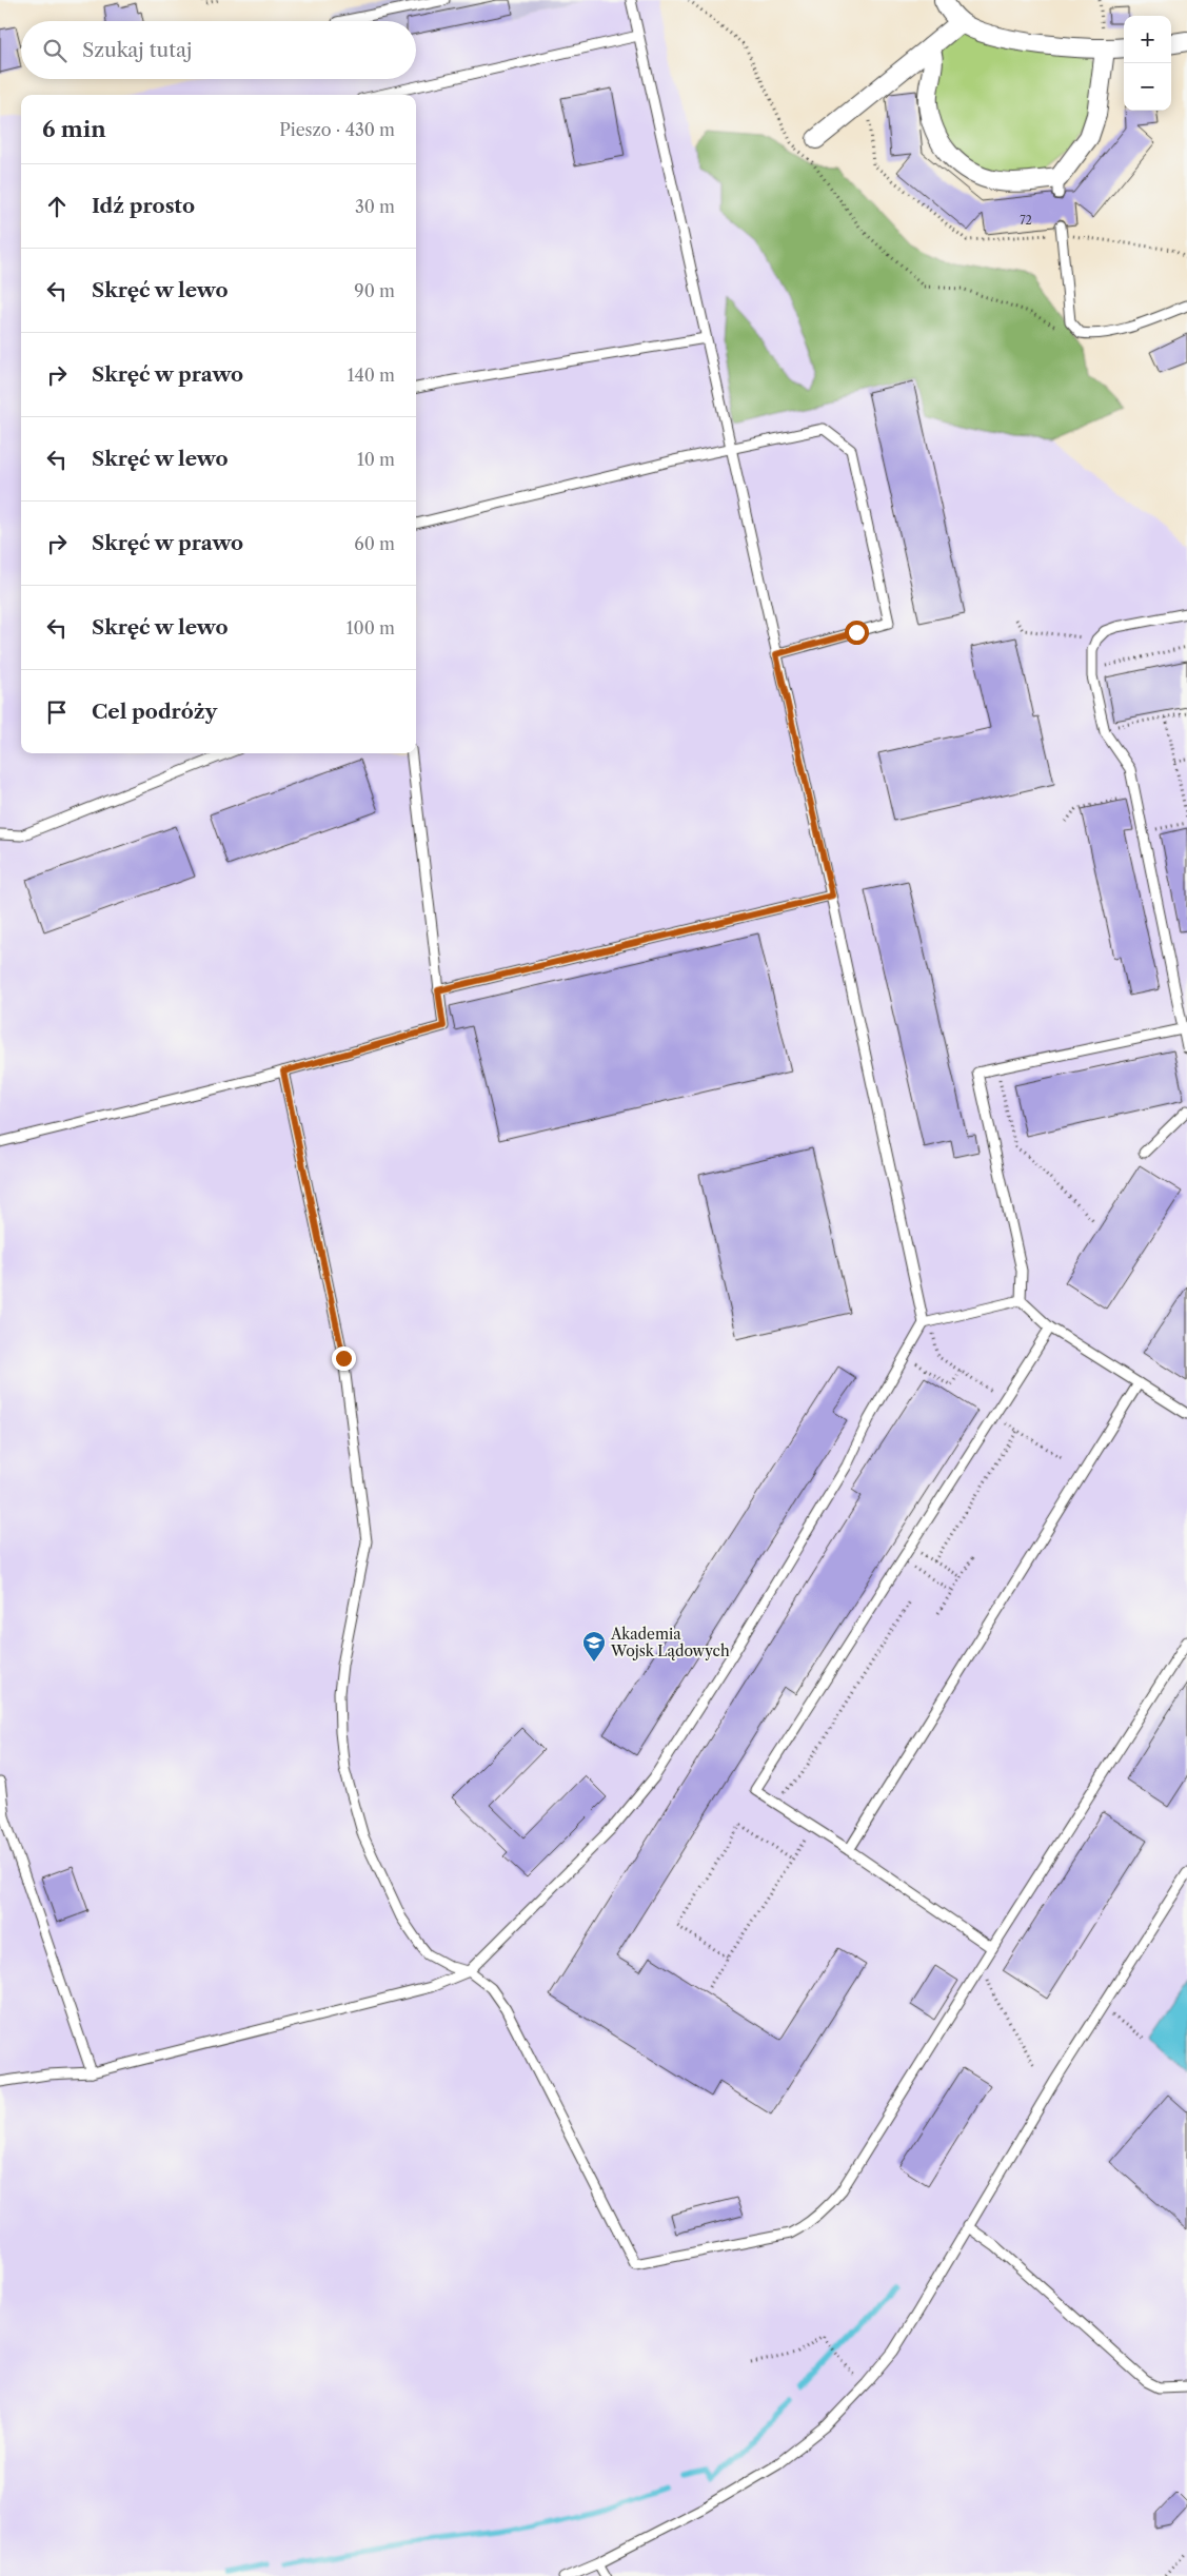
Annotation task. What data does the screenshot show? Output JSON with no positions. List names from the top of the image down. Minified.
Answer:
{"places":{"school or university":["Akademia Wojsk Lądowych"]},"house_numbers":["72"],"page":{"map_buttons":["+","−"],"search":"Szukaj tutaj","heading":["6 min","Pieszo · 430 m"],"list":[["Idź prosto","30 m"],["Skręć w lewo","90 m"],["Skręć w prawo","140 m"],["Skręć w lewo","10 m"],["Skręć w prawo","60 m"],["Skręć w lewo","100 m"],"Cel podróży"]}}
